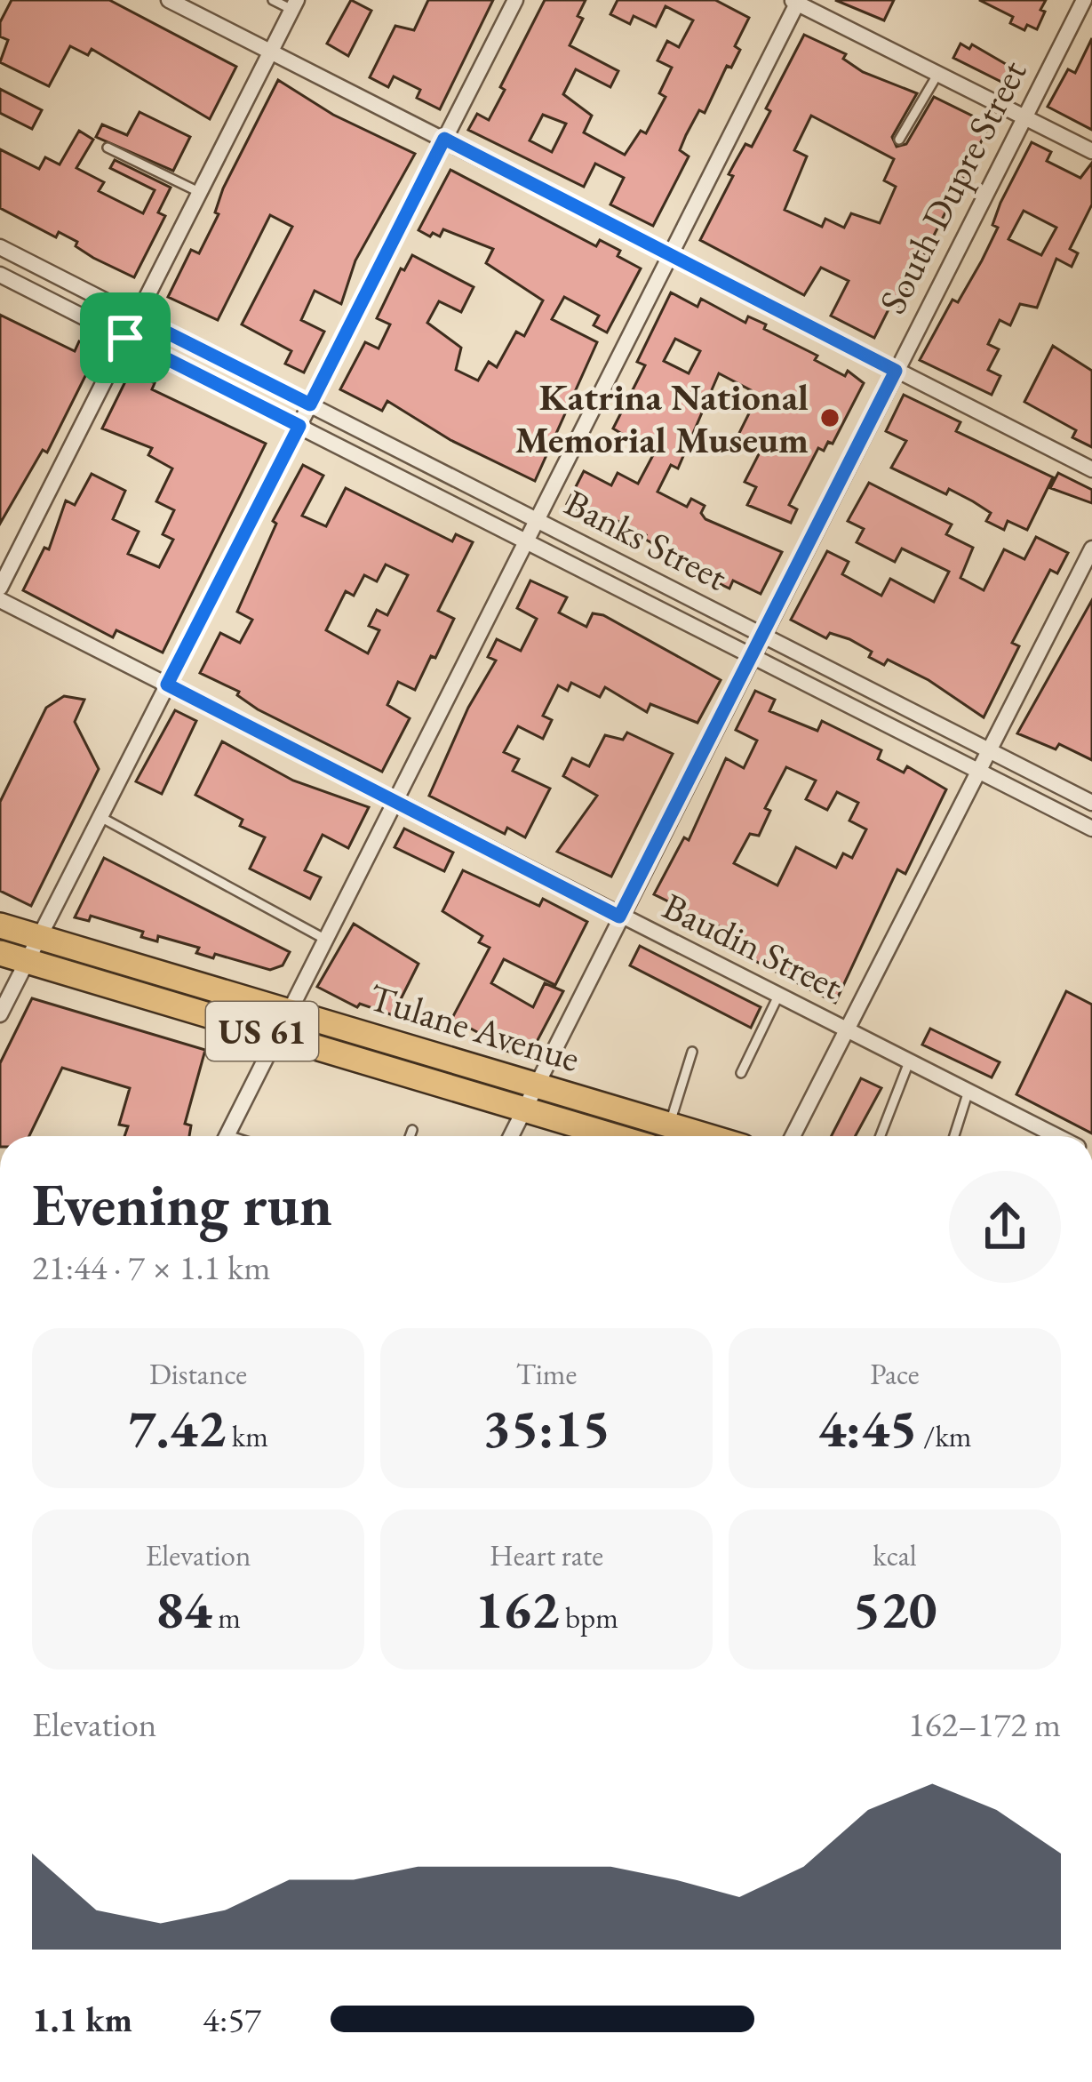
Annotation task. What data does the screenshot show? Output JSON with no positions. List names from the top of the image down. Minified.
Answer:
{"streets":{"main road":["Tulane Avenue","US 61"],"street":["South Dupre Street","Banks Street","Baudin Street"]},"crossings":[["South Dupre Street","Banks Street"],["South Dupre Street","Baudin Street"],["South Dupre Street","Tulane Avenue"]],"places":["Katrina National Memorial Museum"],"page":{"heading":["Evening run","21:44 · 7 × 1.1 km"],"stats":[["Distance","7.42 km"],["Time","35:15"],["Pace","4:45 /km"],["Elevation","84 m"],["Heart rate","162 bpm"],["kcal","520"]],"chart":["Elevation","162–172 m"],"list":[{"name":"1.1 km","note":"4:57"}]}}
